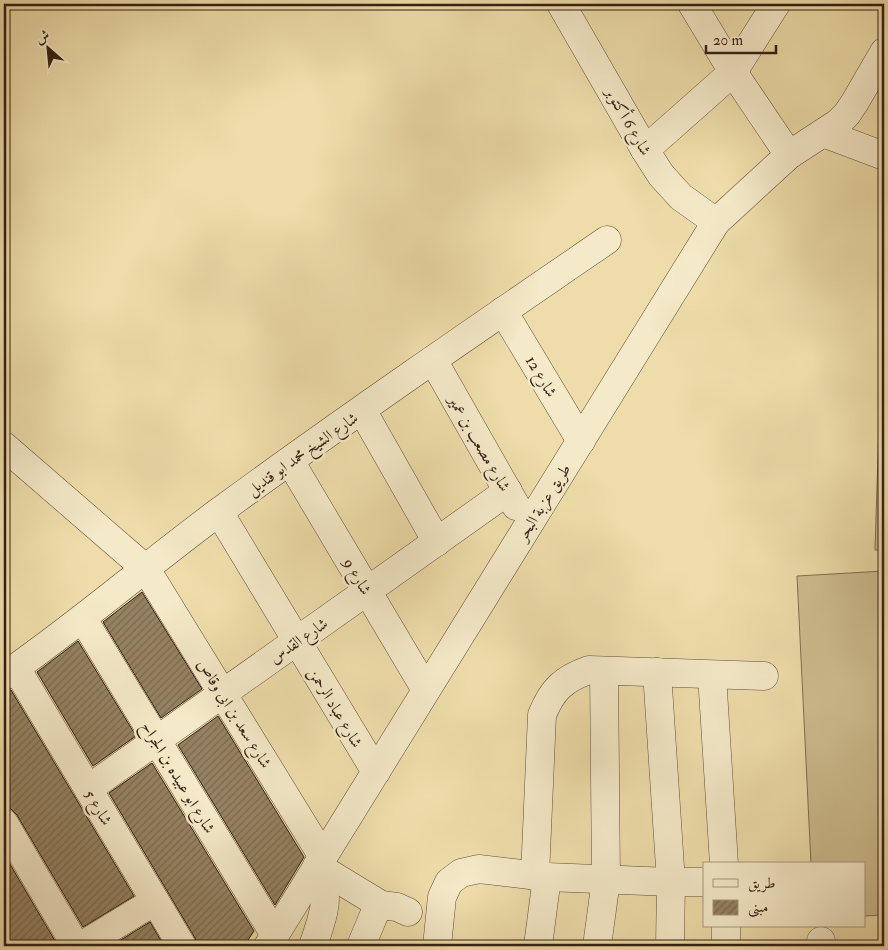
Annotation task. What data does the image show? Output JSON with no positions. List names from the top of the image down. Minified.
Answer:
{"streets":{"street":["شارع 6 أكتوبر","شارع 12","شارع مصعب بن عمير","شارع الشيخ محمد ابو قنديل","طريق عزبة البحر","شارع 9","شارع القدس","شارع عباد الرحمن","شارع سعد بن ابى وقاص","شارع ابو عبيده بن الجراح","شارع 5"]},"crossings":[["شارع 6 أكتوبر","طريق عزبة البحر"],["شارع 12","شارع الشيخ محمد ابو قنديل"],["شارع 12","طريق عزبة البحر"],["شارع مصعب بن عمير","شارع الشيخ محمد ابو قنديل"],["شارع مصعب بن عمير","طريق عزبة البحر"],["شارع مصعب بن عمير","شارع القدس"],["شارع الشيخ محمد ابو قنديل","شارع 9"],["شارع الشيخ محمد ابو قنديل","شارع عباد الرحمن"],["شارع الشيخ محمد ابو قنديل","شارع سعد بن ابى وقاص"],["شارع الشيخ محمد ابو قنديل","شارع ابو عبيده بن الجراح"],["شارع الشيخ محمد ابو قنديل","شارع 5"],["طريق عزبة البحر","شارع 9"],["طريق عزبة البحر","شارع عباد الرحمن"],["طريق عزبة البحر","شارع سعد بن ابى وقاص"],["طريق عزبة البحر","شارع ابو عبيده بن الجراح"],["شارع 9","شارع القدس"],["شارع القدس","شارع عباد الرحمن"],["شارع القدس","شارع سعد بن ابى وقاص"],["شارع القدس","شارع ابو عبيده بن الجراح"],["شارع القدس","شارع 5"]],"legend":["طريق","مبنى"],"scale_bar":"20 m","north":"top left"}
